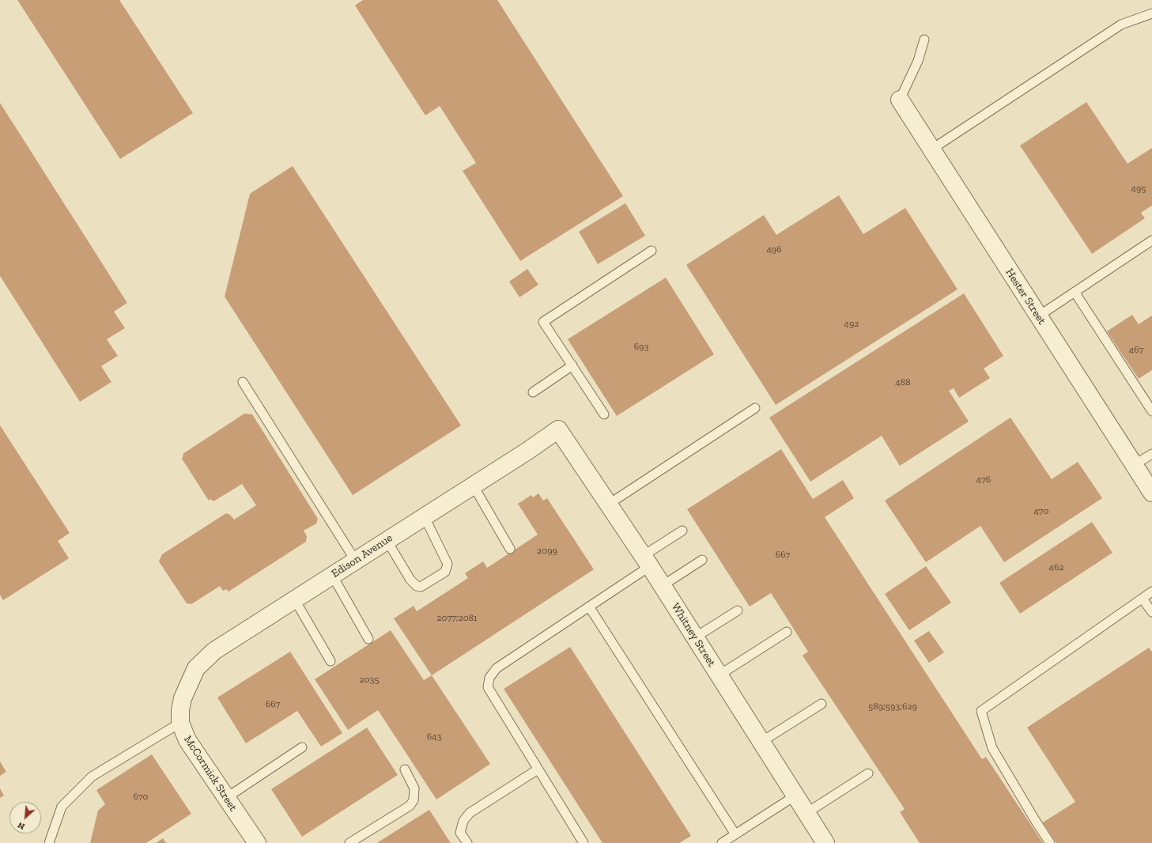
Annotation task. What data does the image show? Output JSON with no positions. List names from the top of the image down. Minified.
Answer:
{"streets":{"street":["Hester Street","Edison Avenue","Whitney Street","McCormick Street"]},"crossings":[["Edison Avenue","Whitney Street"],["Edison Avenue","McCormick Street"]],"house_numbers":["495","496","492","693","467","488","476","470","2099","667","462","2077;2081","2035","667","589;593;629","643","670"],"north":"bottom left"}
